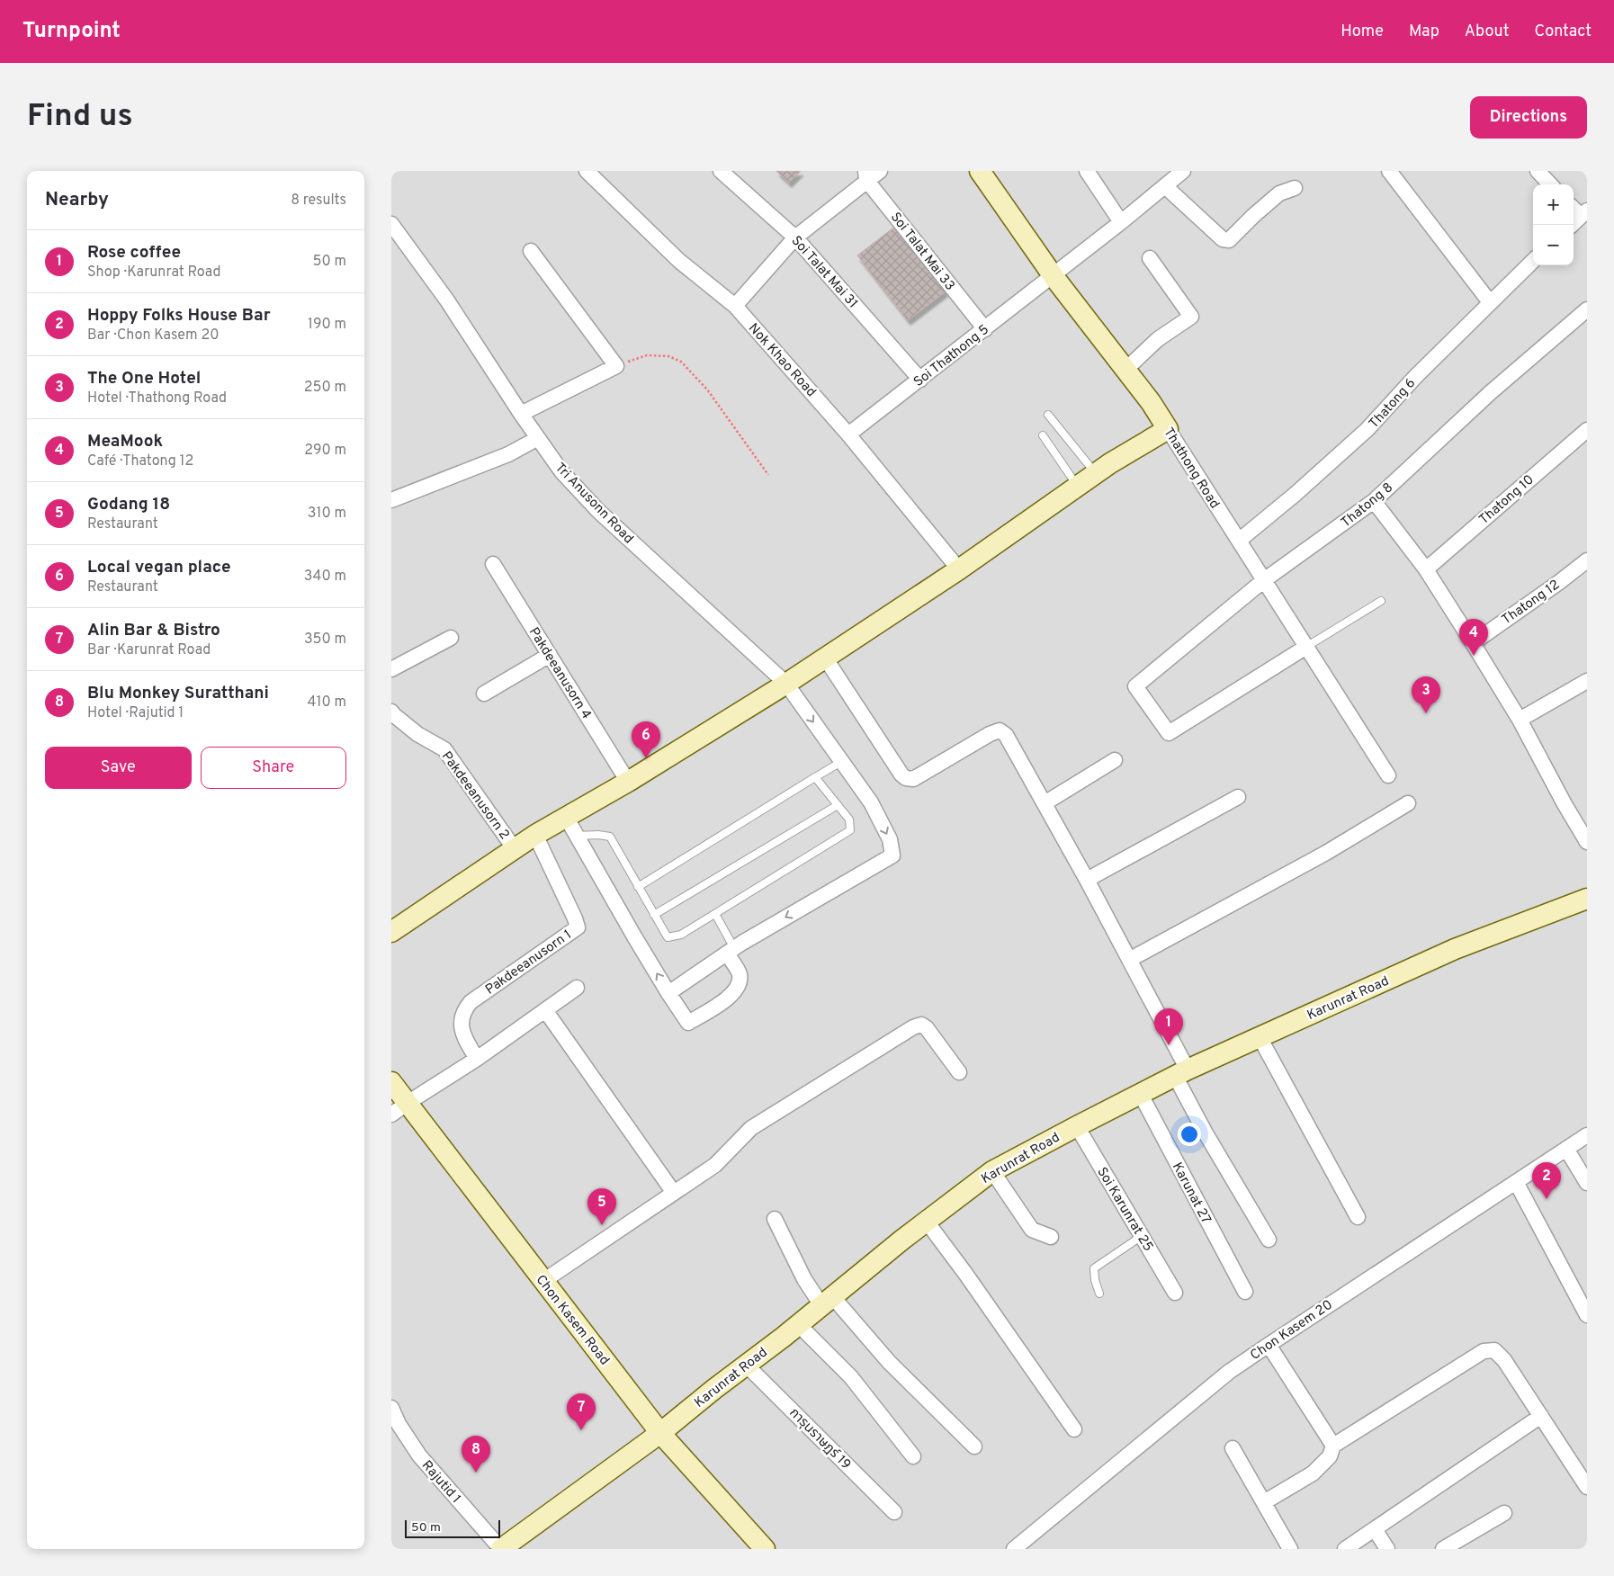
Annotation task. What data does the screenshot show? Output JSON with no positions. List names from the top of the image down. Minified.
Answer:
{"streets":{"street":["Soi Talat Mai 33","Soi Talat Mai 31","Soi Thathong 5","Nok Khao Road","Thatong 6","Thathong Road","Thatong 10","Tri Anusonn Road","Thatong 8","Thatong 12","Pakdeeanusorn 4","Pakdeeanusorn 2","Pakdeeanusorn 1","Karunrat Road","Karunat 27","Soi Karunrat 25","Chon Kasem Road","Chon Kasem 20","การุนราษฏร์ 19","Rajutid 1"]},"crossings":[["Soi Talat Mai 33","Soi Thathong 5"],["Soi Talat Mai 31","Soi Thathong 5"],["Soi Thathong 5","Nok Khao Road"],["Soi Thathong 5","Thathong Road"],["Thatong 6","Thathong Road"],["Thathong Road","Thatong 8"],["Karunrat Road","Karunat 27"],["Karunrat Road","Soi Karunrat 25"],["Karunrat Road","Chon Kasem Road"],["Karunrat Road","การุนราษฏร์ 19"],["Karunrat Road","Rajutid 1"]],"scale_bar":"50 m","page":{"header":"Turnpoint","nav":["Home","Map","About","Contact"],"buttons":["Directions",["Save","Share"]],"title":"Find us","heading":["Nearby","8 results"],"map_buttons":["+","−"],"list":[{"mark":"1","name":"Rose coffee","note":"Shop · Karunrat Road","value":"50 m"},{"mark":"2","name":"Hoppy Folks House Bar","note":"Bar · Chon Kasem 20","value":"190 m"},{"mark":"3","name":"The One Hotel","note":"Hotel · Thathong Road","value":"250 m"},{"mark":"4","name":"MeaMook","note":"Café · Thatong 12","value":"290 m"},{"mark":"5","name":"Godang 18","note":"Restaurant","value":"310 m"},{"mark":"6","name":"Local vegan place","note":"Restaurant","value":"340 m"},{"mark":"7","name":"Alin Bar & Bistro","note":"Bar · Karunrat Road","value":"350 m"},{"mark":"8","name":"Blu Monkey Suratthani","note":"Hotel · Rajutid 1","value":"410 m"}],"pins":["4","3","6","1","2","5","7","8"],"scale":"50 m"}}
